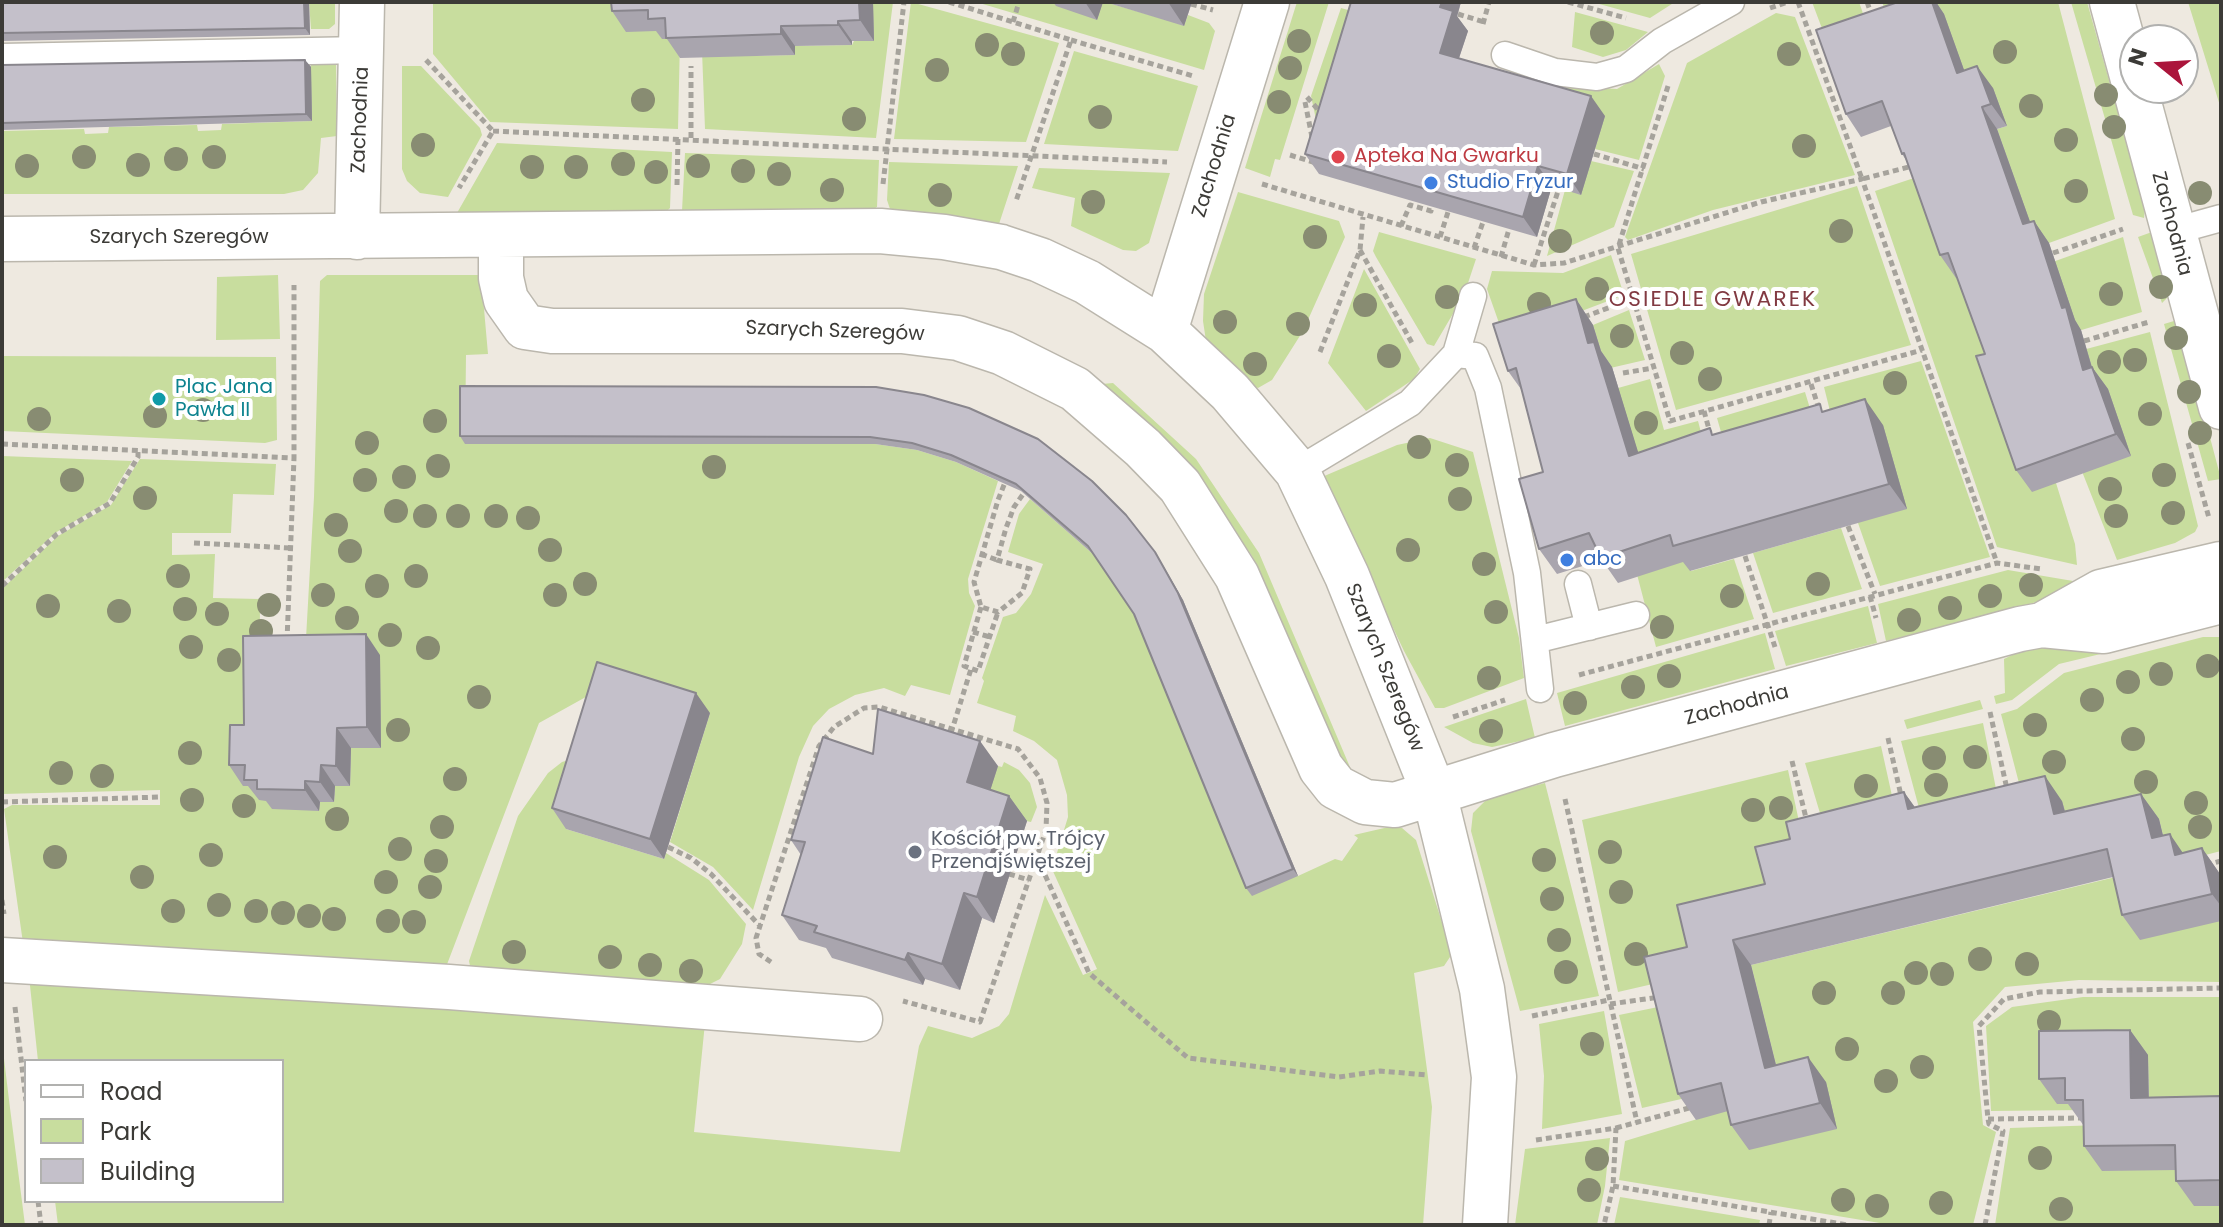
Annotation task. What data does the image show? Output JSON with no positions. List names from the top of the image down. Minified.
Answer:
{"streets":{"street":["Zachodnia","Szarych Szeregów"]},"crossings":[["Zachodnia","Szarych Szeregów"]],"districts":["OSIEDLE GWAREK"],"places":["Apteka Na Gwarku","Studio Fryzur","Plac Jana Pawła II","abc","Kościół pw. Trójcy Przenajświętszej"],"legend":["Road","Park","Building"],"north":"left"}
